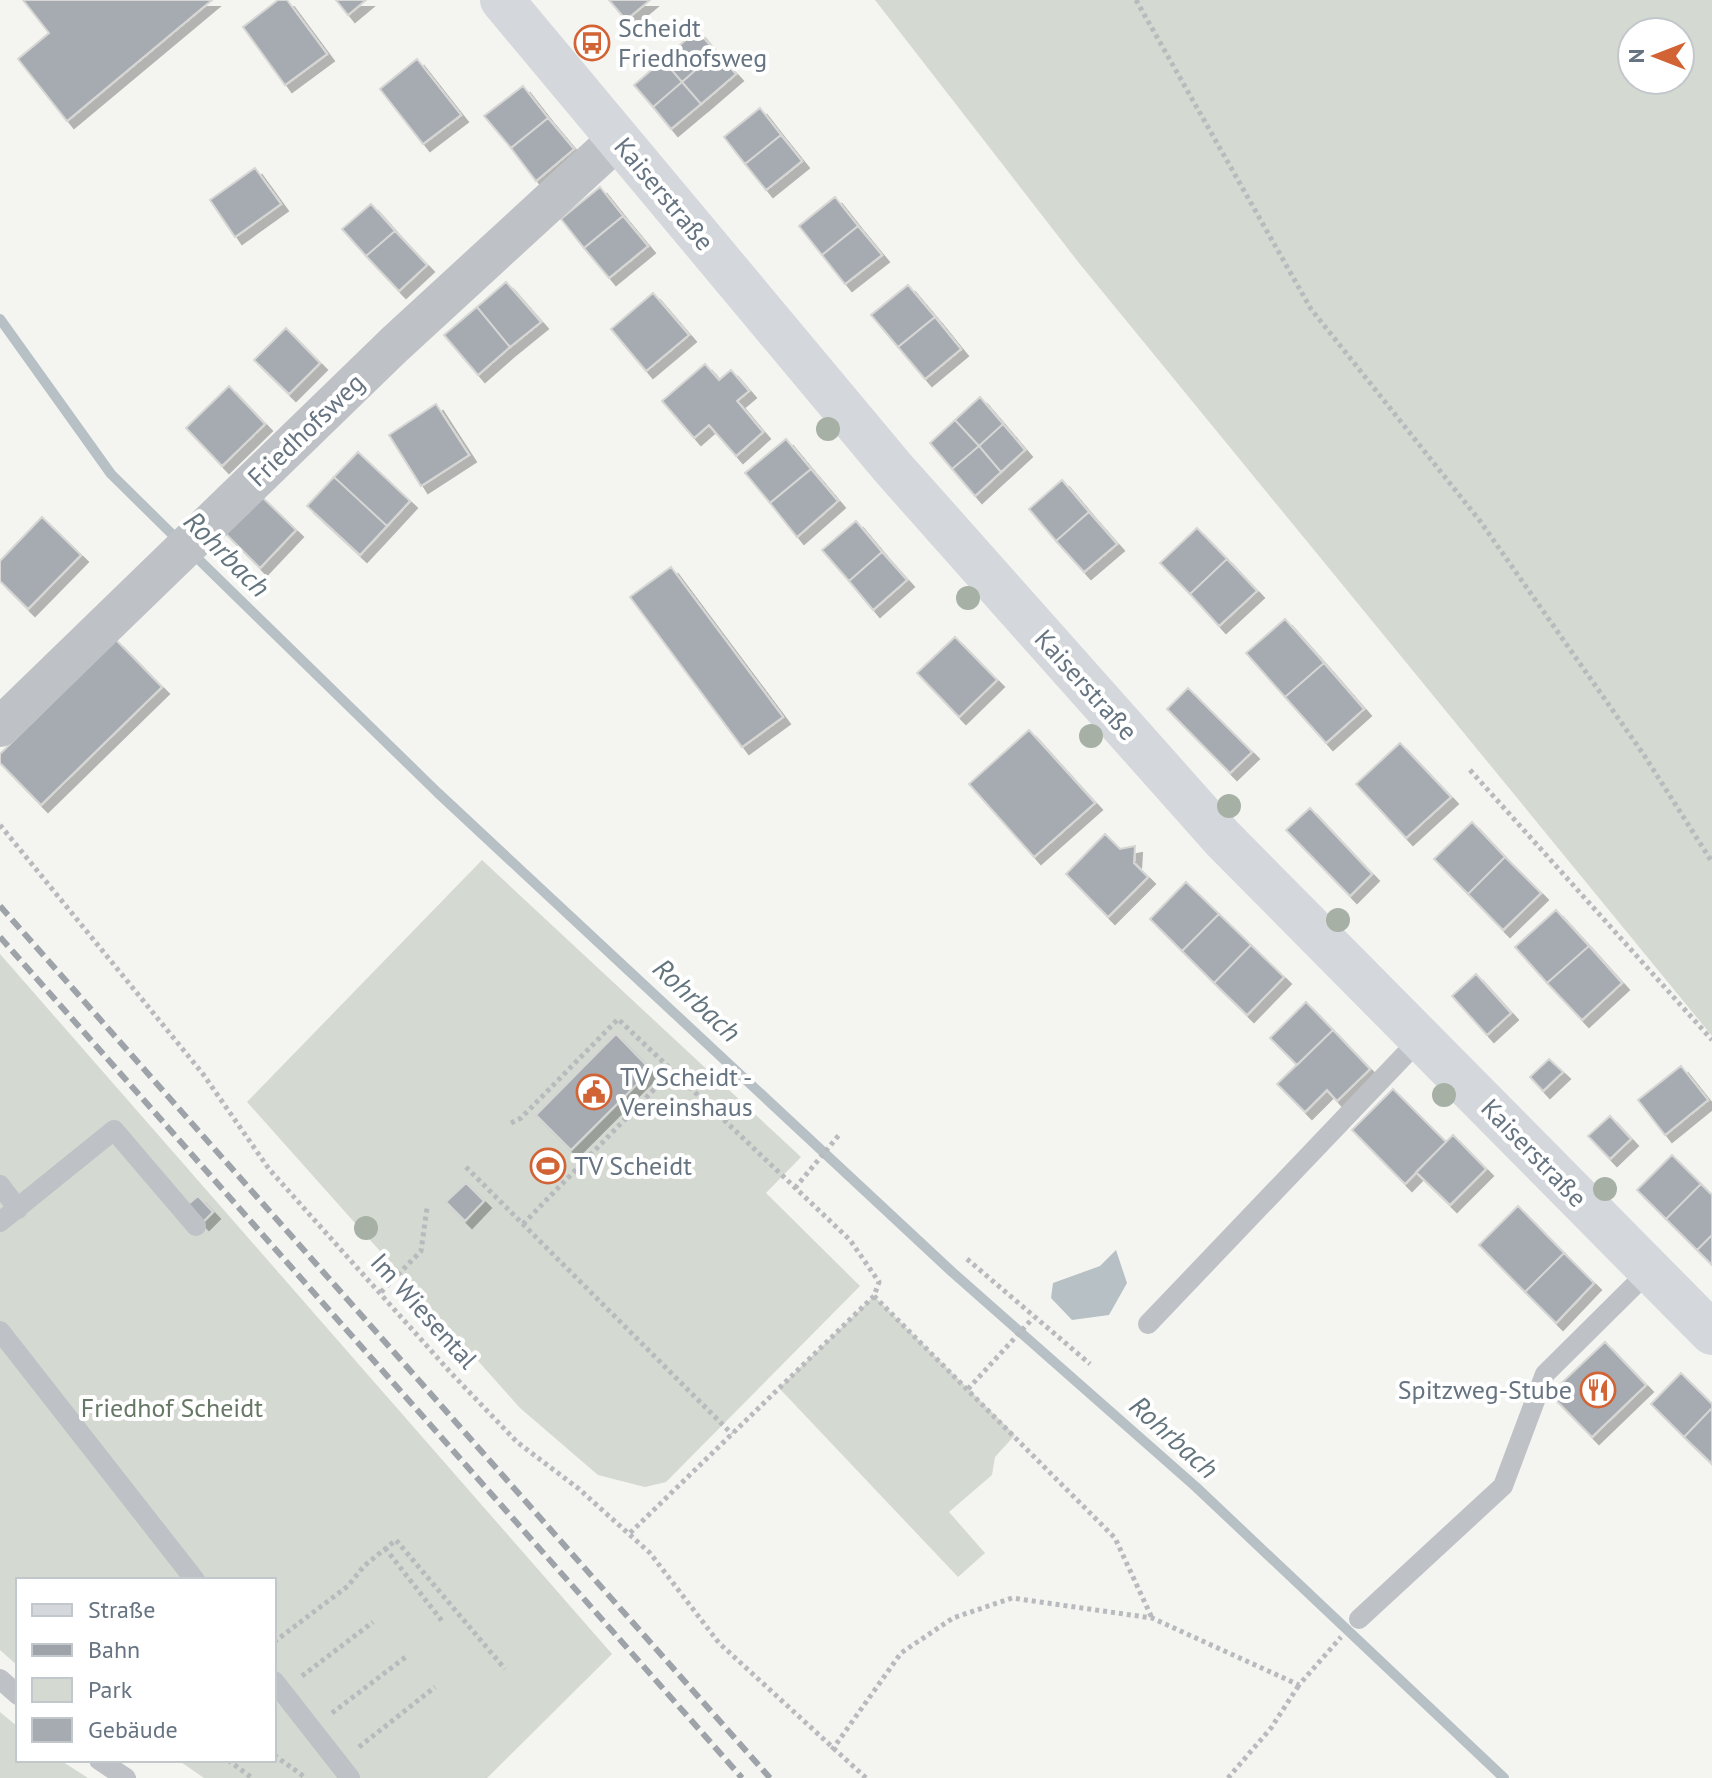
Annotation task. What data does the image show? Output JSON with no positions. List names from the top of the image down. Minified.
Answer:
{"streets":{"main road":["Kaiserstraße"],"street":["Friedhofsweg"],"path":["Im Wiesental"]},"crossings":[["Kaiserstraße","Friedhofsweg"]],"water":["Rohrbach"],"parks":["Friedhof Scheidt"],"places":{"bus stop":["Scheidt Friedhofsweg"],"public building":["TV Scheidt - Vereinshaus"],"sports":["TV Scheidt"],"restaurant":["Spitzweg-Stube"]},"legend":["Straße","Bahn","Park","Gebäude"],"north":"left"}
